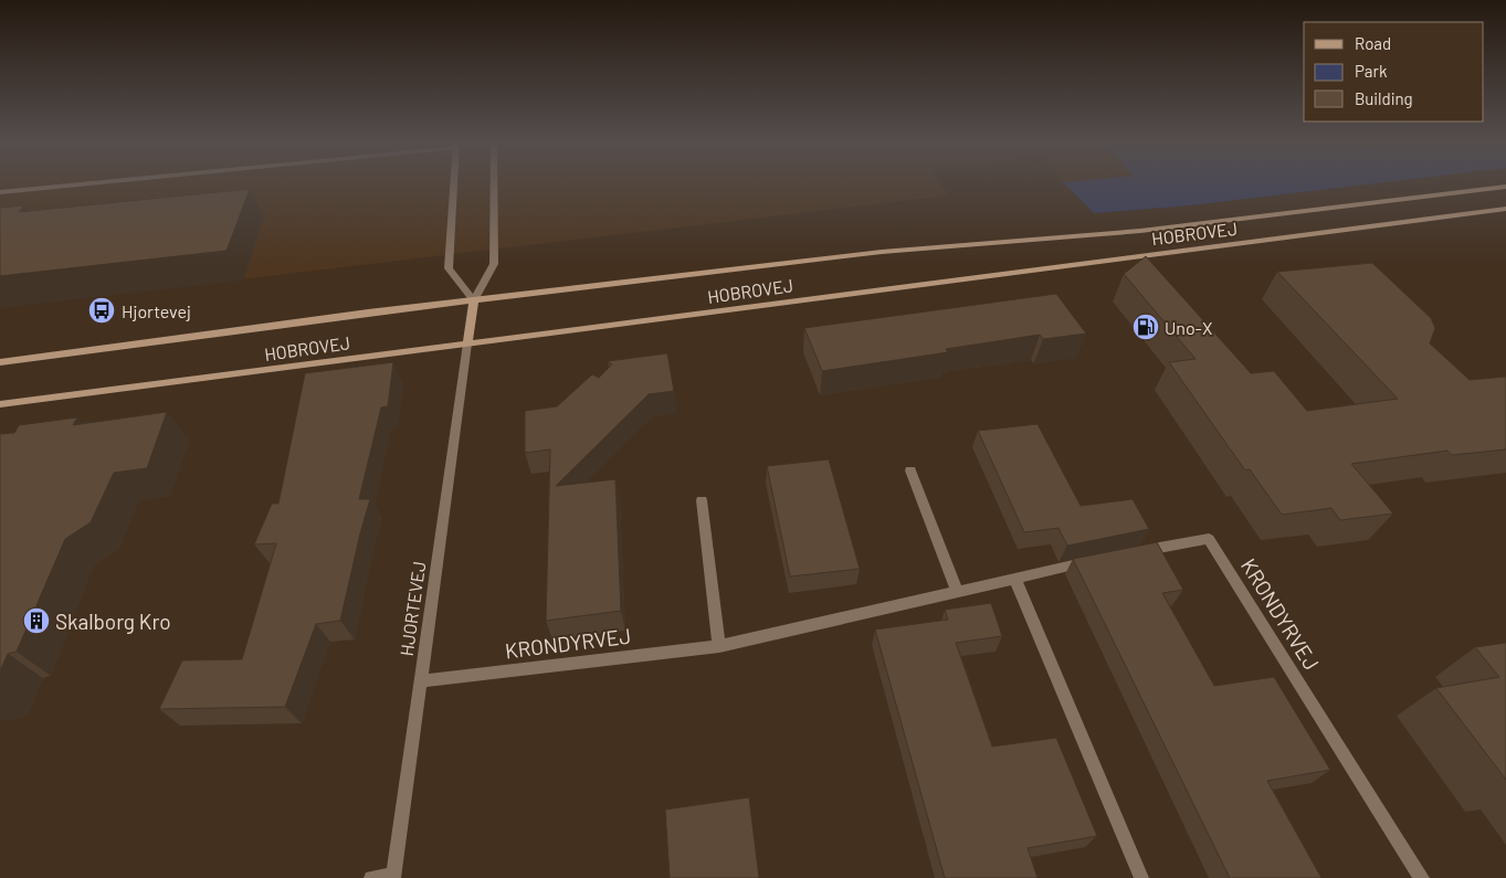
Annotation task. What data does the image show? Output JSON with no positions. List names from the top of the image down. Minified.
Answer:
{"streets":{"main road":["HOBROVEJ"],"street":["HJORTEVEJ","KRONDYRVEJ"]},"crossings":[["HOBROVEJ","HJORTEVEJ"],["HJORTEVEJ","KRONDYRVEJ"]],"places":{"bus stop":["Hjortevej"],"fuel station":["Uno-X"],"building":["Skalborg Kro"]},"legend":["Road","Park","Building"]}
